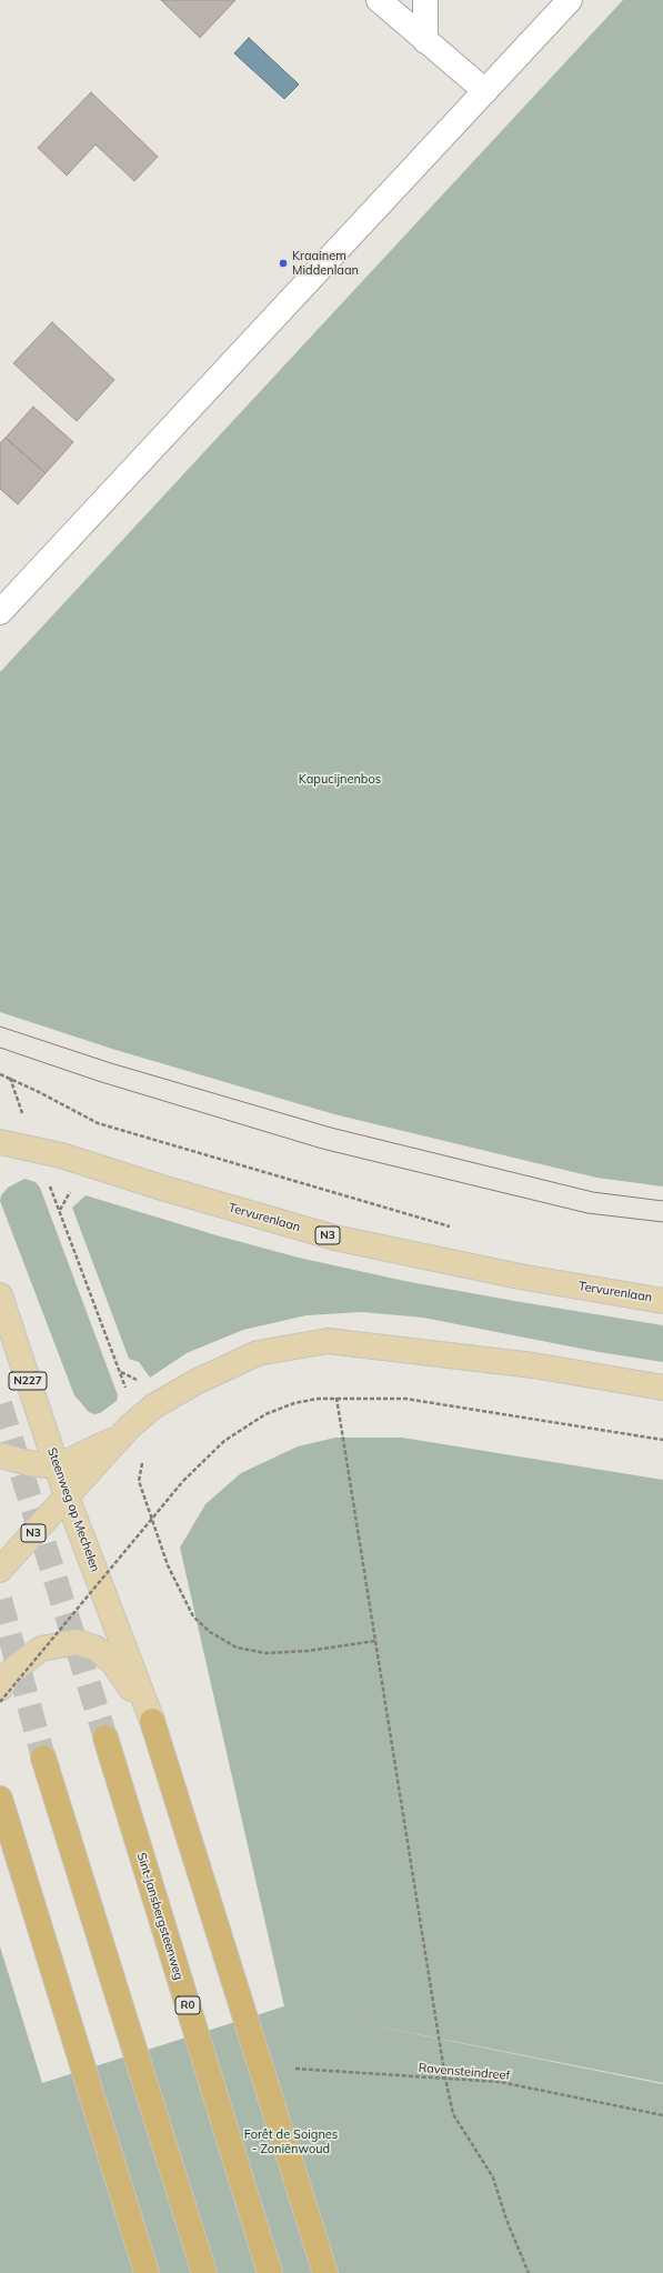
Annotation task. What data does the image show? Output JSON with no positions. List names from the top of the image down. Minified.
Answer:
{"streets":{"highway":["Sint-Jansbergsteenweg","R0"],"main road":["Tervurenlaan","N3","N227","Steenweg op Mechelen"],"path":["Ravensteindreef"]},"crossings":[["N3","Steenweg op Mechelen"]],"parks":["Kapucijnenbos","Forêt de Soignes - Zoniënwoud"],"places":["Kraainem Middenlaan"]}
